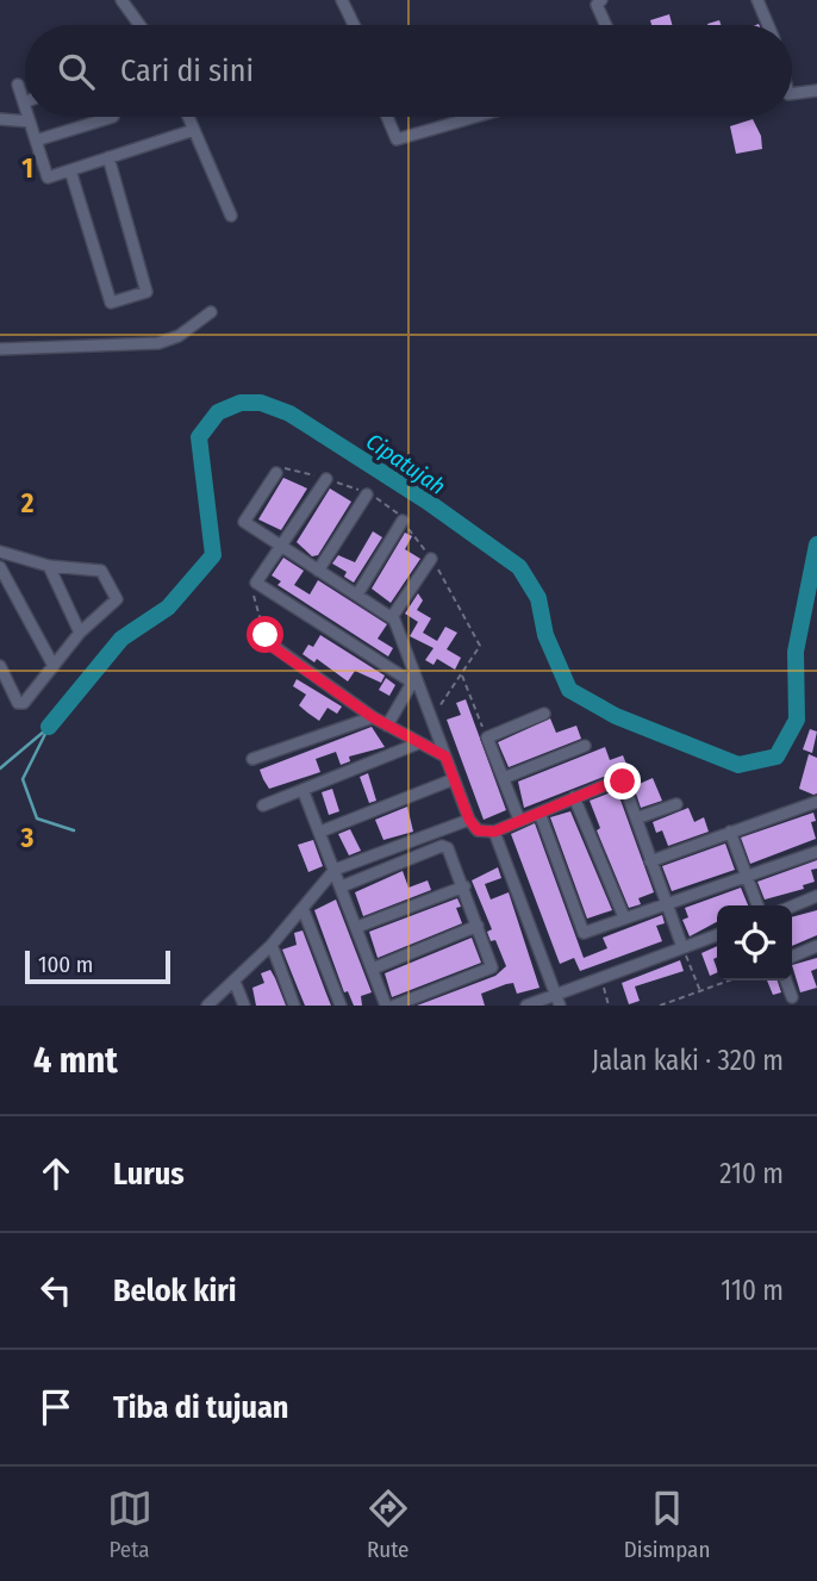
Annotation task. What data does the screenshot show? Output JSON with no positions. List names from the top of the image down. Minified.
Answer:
{"water":["Cipatujah"],"scale_bar":"100 m","page":{"search":"Cari di sini","scale":"100 m","heading":["4 mnt","Jalan kaki · 320 m"],"list":[["Lurus","210 m"],["Belok kiri","110 m"],"Tiba di tujuan"],"nav":["Peta","Rute","Disimpan"]},"grid":{"rows":["1","2","3"]}}
